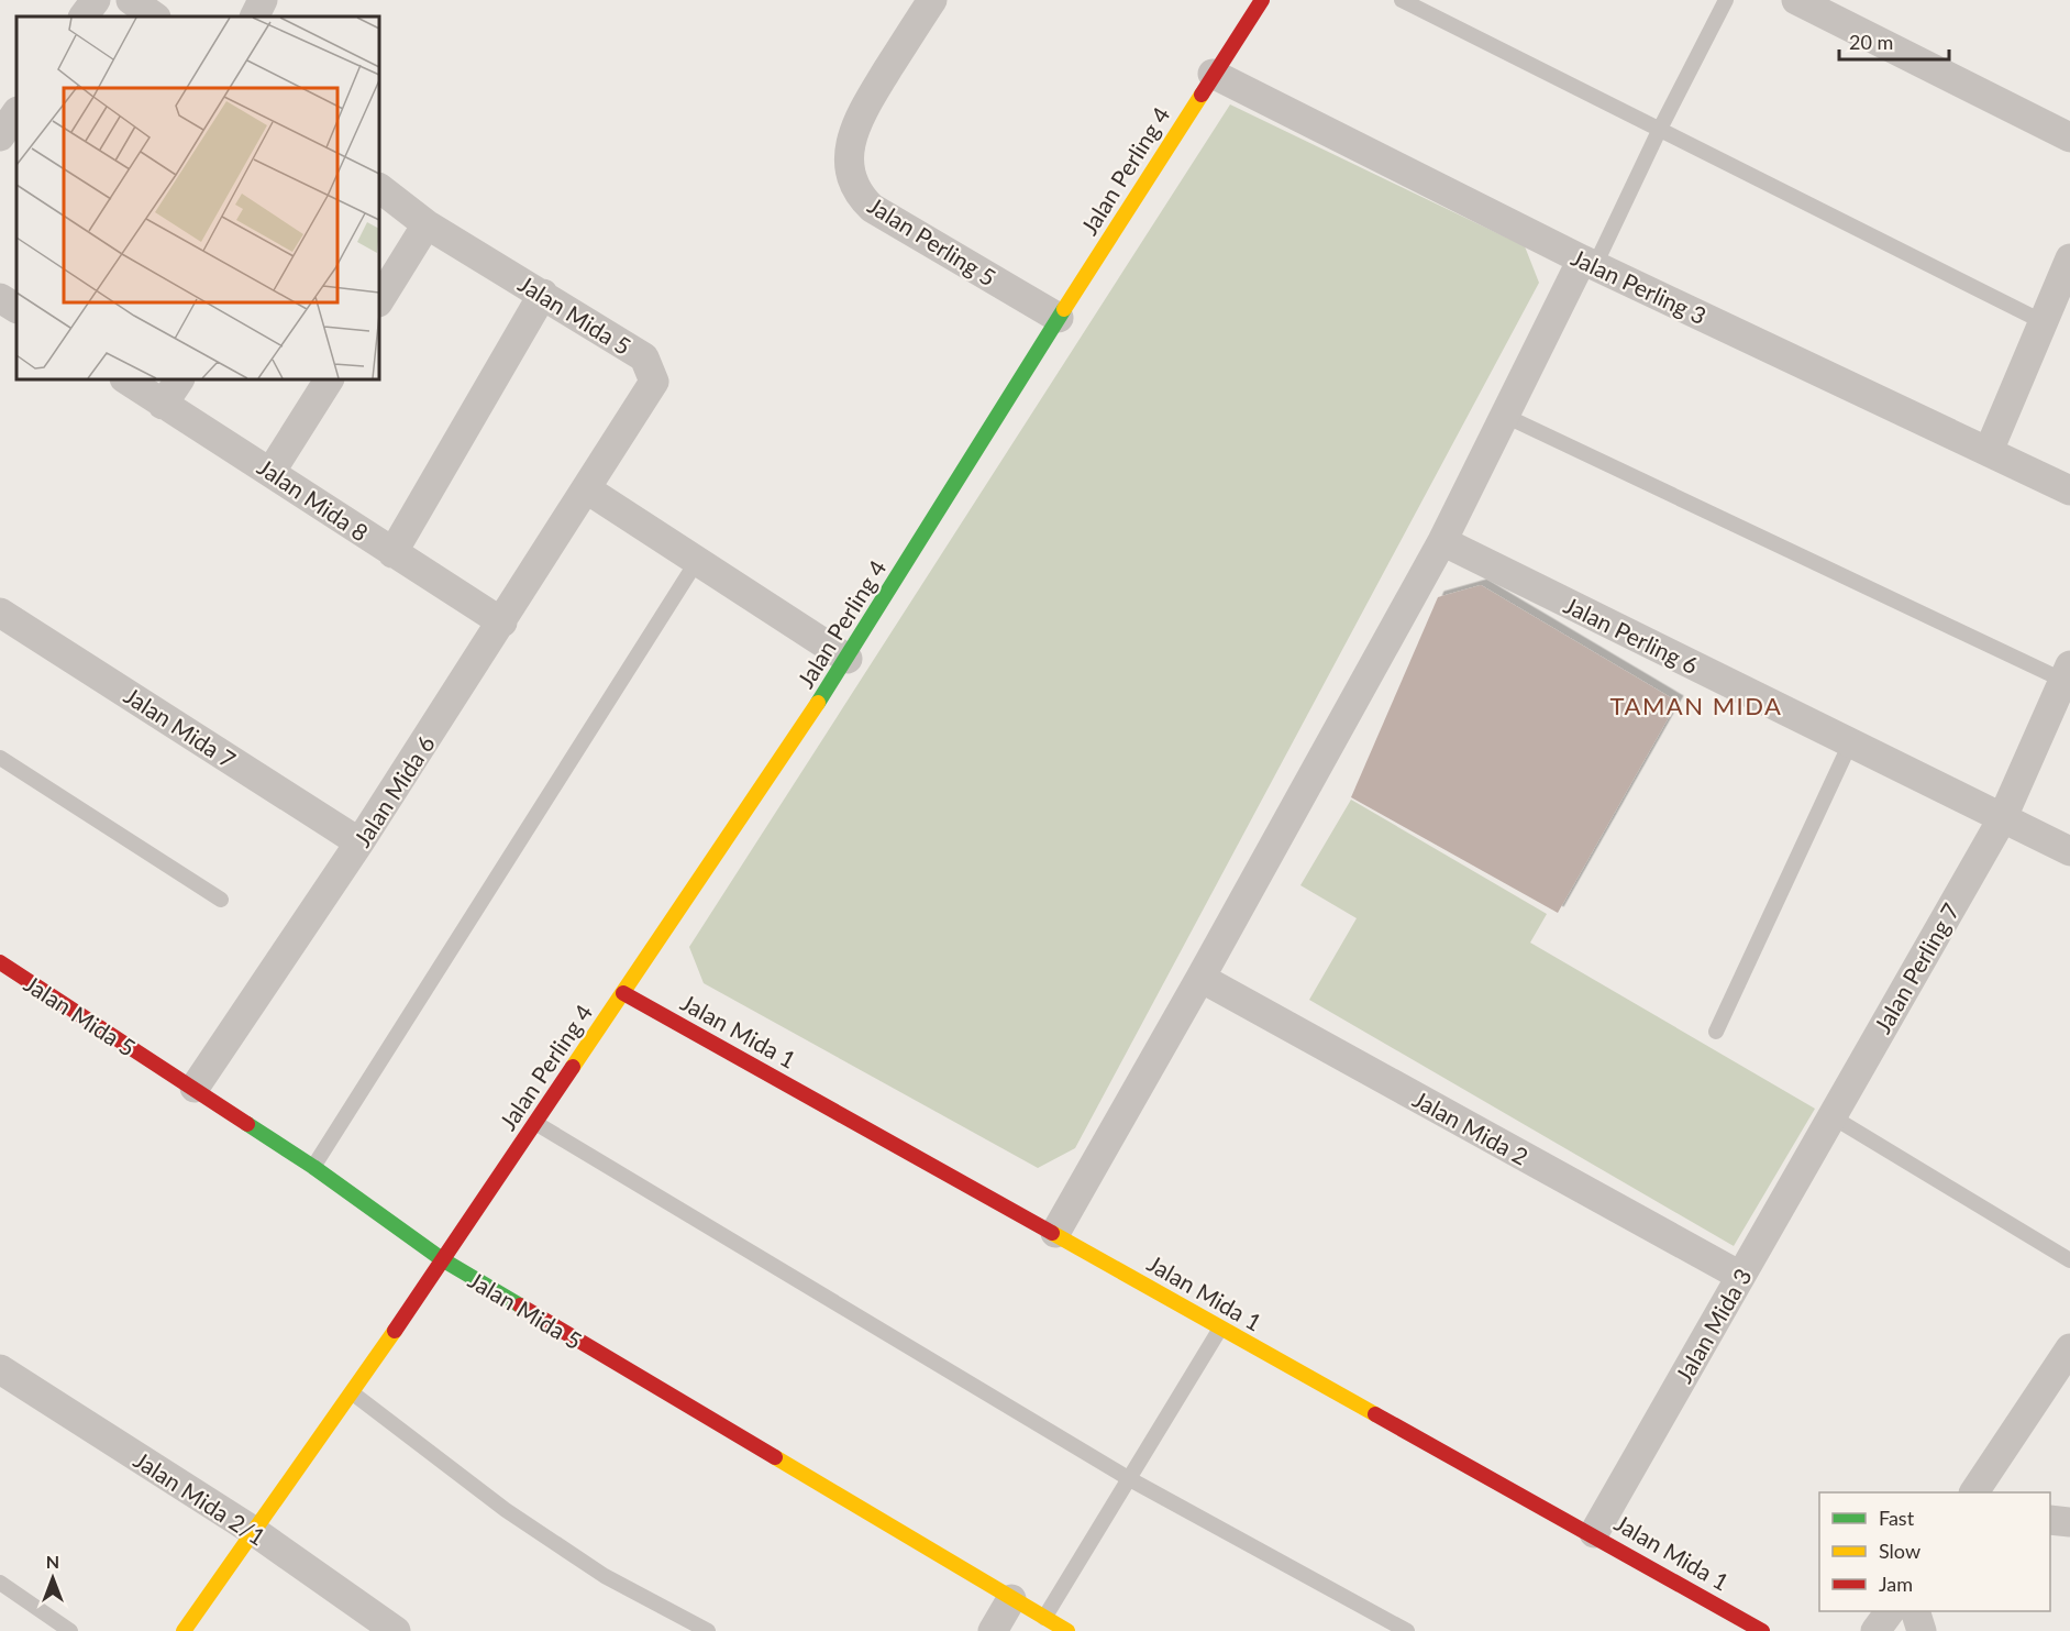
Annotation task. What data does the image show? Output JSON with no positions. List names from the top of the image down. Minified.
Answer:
{"streets":{"street":["Jalan Perling 4","Jalan Perling 5","Jalan Perling 3","Jalan Mida 5","Jalan Mida 8","Jalan Perling 6","Jalan Mida 7","Jalan Mida 6","Jalan Perling 7","Jalan Mida 1","Jalan Mida 2","Jalan Mida 3","Jalan Mida 2/1"]},"crossings":[["Jalan Perling 4","Jalan Perling 5"],["Jalan Perling 4","Jalan Perling 3"],["Jalan Perling 4","Jalan Mida 5"],["Jalan Perling 4","Jalan Mida 1"],["Jalan Perling 4","Jalan Mida 2/1"],["Jalan Mida 5","Jalan Mida 6"],["Jalan Mida 8","Jalan Mida 6"],["Jalan Perling 6","Jalan Perling 7"],["Jalan Mida 7","Jalan Mida 6"],["Jalan Perling 7","Jalan Mida 3"],["Jalan Mida 1","Jalan Mida 3"],["Jalan Mida 2","Jalan Mida 3"]],"districts":["TAMAN MIDA"],"legend":["Fast","Slow","Jam"],"scale_bar":"20 m","north":"top"}
